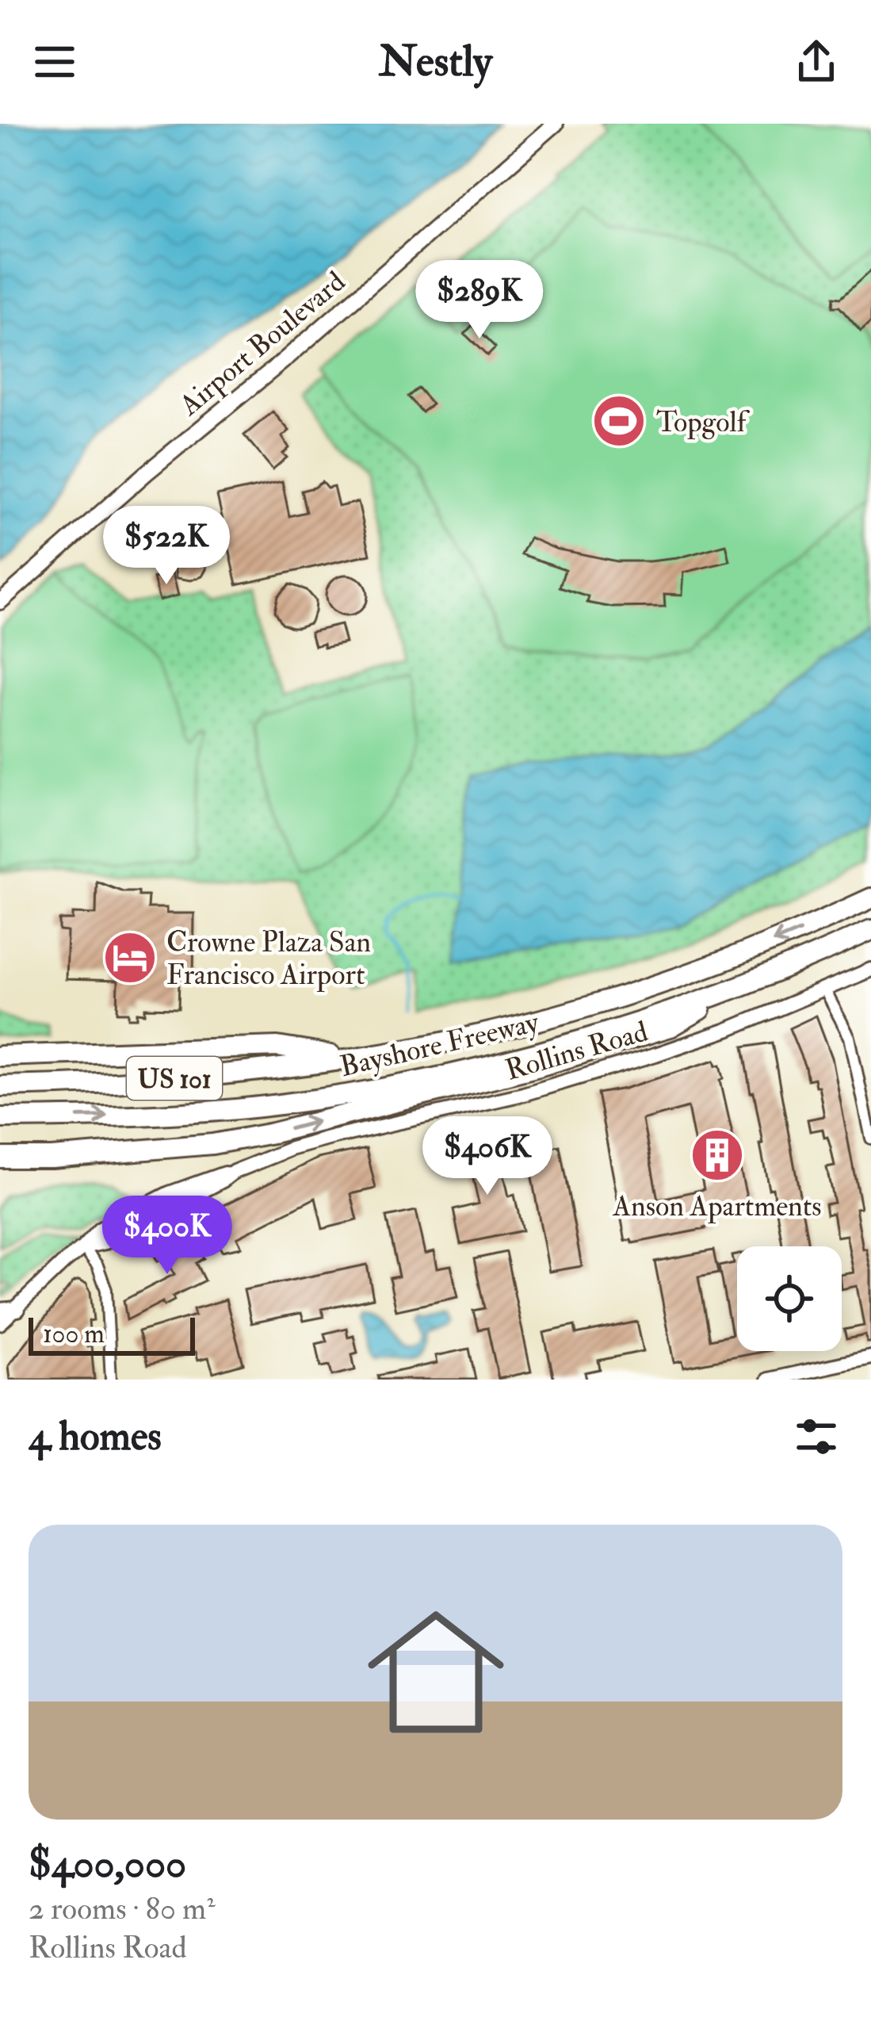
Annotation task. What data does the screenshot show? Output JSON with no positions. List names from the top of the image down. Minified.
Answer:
{"streets":{"highway":["Bayshore Freeway","US 101"],"main road":["Airport Boulevard"],"street":["Rollins Road"]},"places":{"sports":["Topgolf"],"hotel":["Crowne Plaza San Francisco Airport"],"building":["Anson Apartments"]},"scale_bar":"100 m","page":{"header":"Nestly","price":["$289K","$522K","$406K","$400K"],"scale":"100 m","heading":"4 homes","list":[{"name":"$400,000","note":"2 rooms · 80 m² · Rollins Road"}]}}
